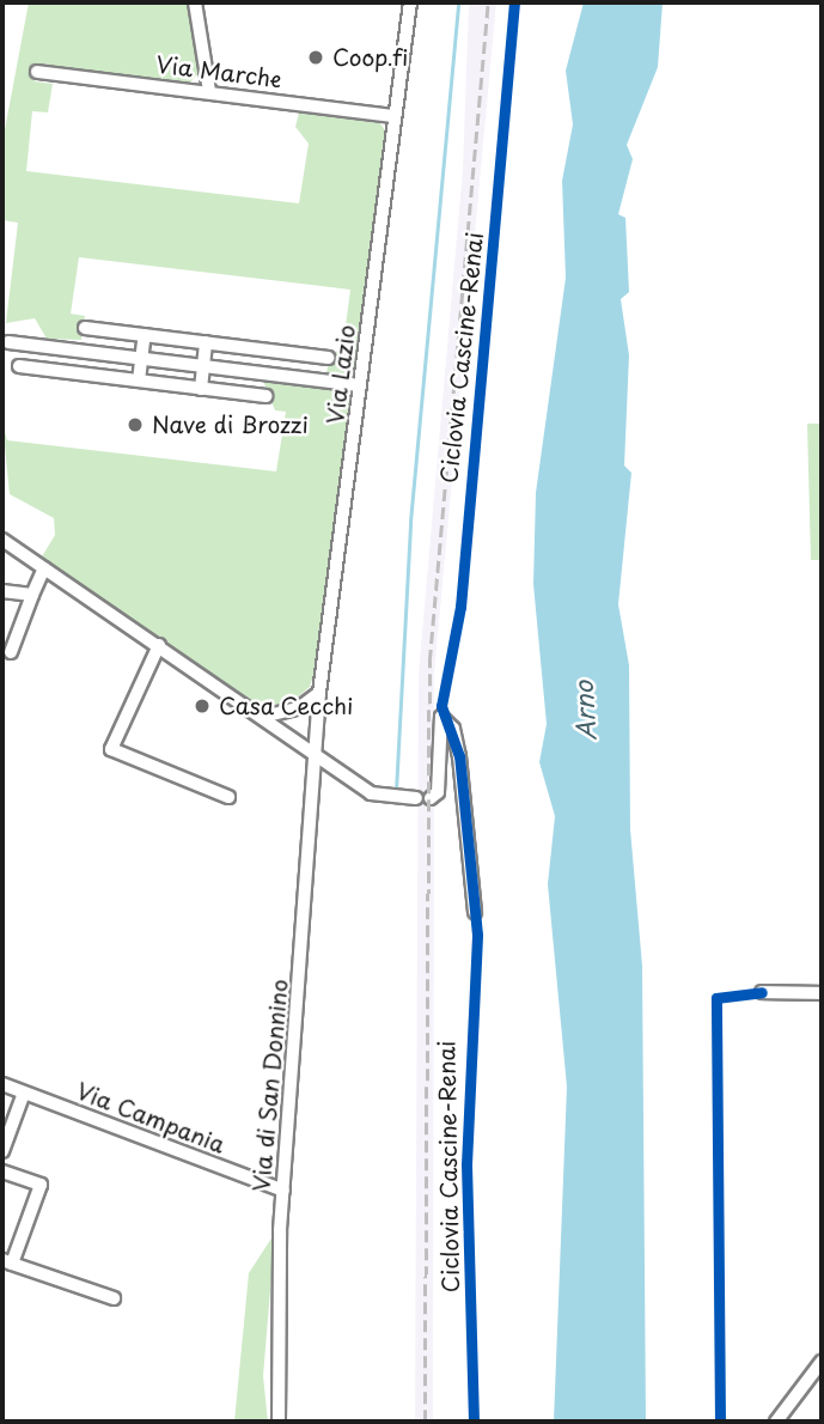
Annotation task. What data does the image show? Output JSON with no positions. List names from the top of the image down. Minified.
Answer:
{"streets":{"street":["Via Marche","Via Lazio","Via di San Donnino","Via Campania"],"cycle path":["Ciclovia Cascine-Renai"]},"crossings":[["Via Marche","Via Lazio"],["Via Lazio","Via di San Donnino"],["Via di San Donnino","Via Campania"]],"water":["Arno"],"places":["Coop.fi","Nave di Brozzi","Casa Cecchi"]}
